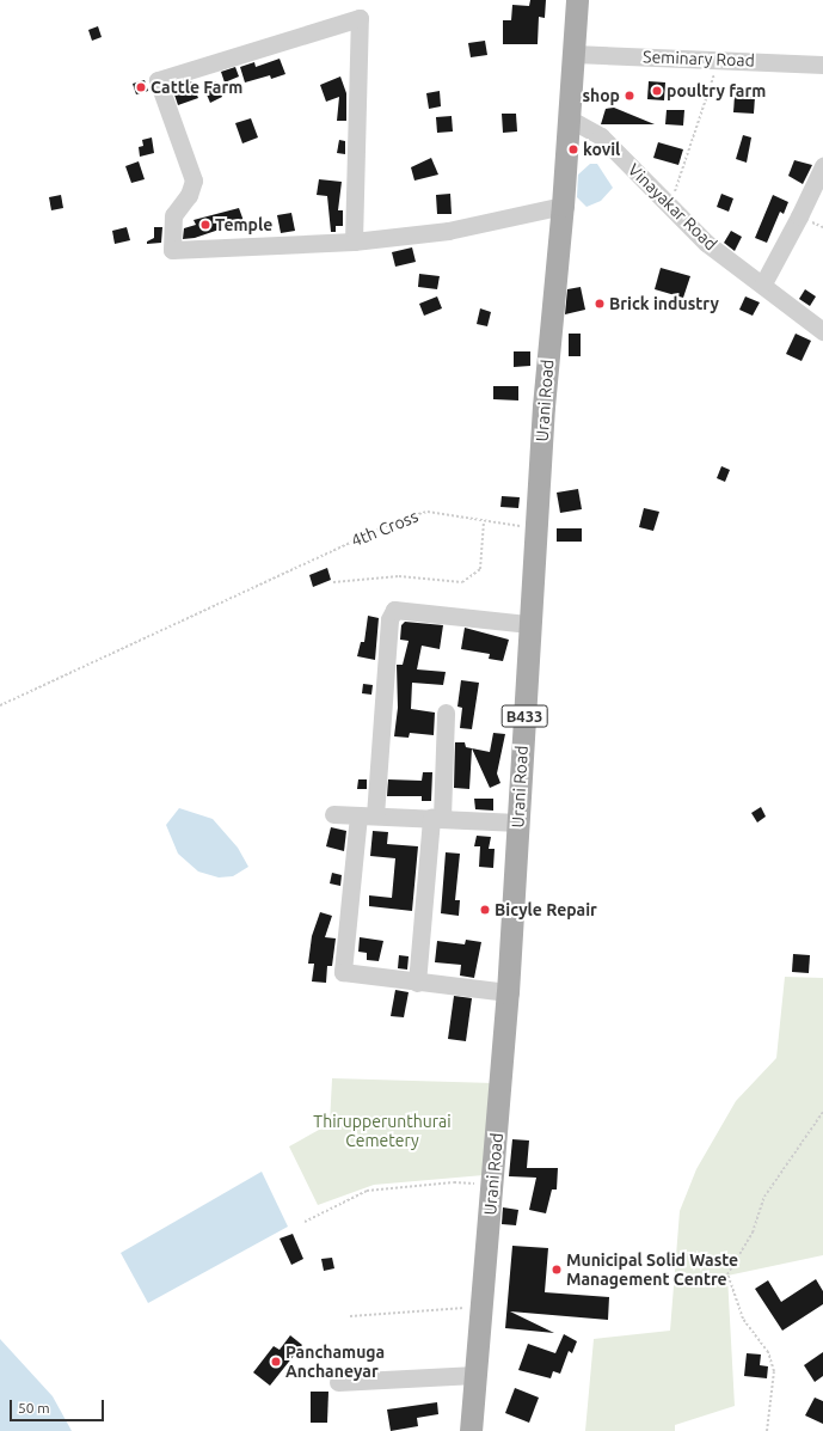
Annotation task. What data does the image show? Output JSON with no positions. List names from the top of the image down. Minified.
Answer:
{"streets":{"main road":["Urani Road","B433"],"street":["Seminary Road","Vinayakar Road"],"path":["4th Cross"]},"crossings":[["Seminary Road","Urani Road"],["Vinayakar Road","Urani Road"],["Urani Road","4th Cross"]],"parks":["Thirupperunthurai Cemetery"],"places":["Cattle Farm","poultry farm","shop","kovil","Temple","Brick industry","Bicyle Repair","Municipal Solid Waste Management Centre","Panchamuga Anchaneyar"],"scale_bar":"50 m"}
